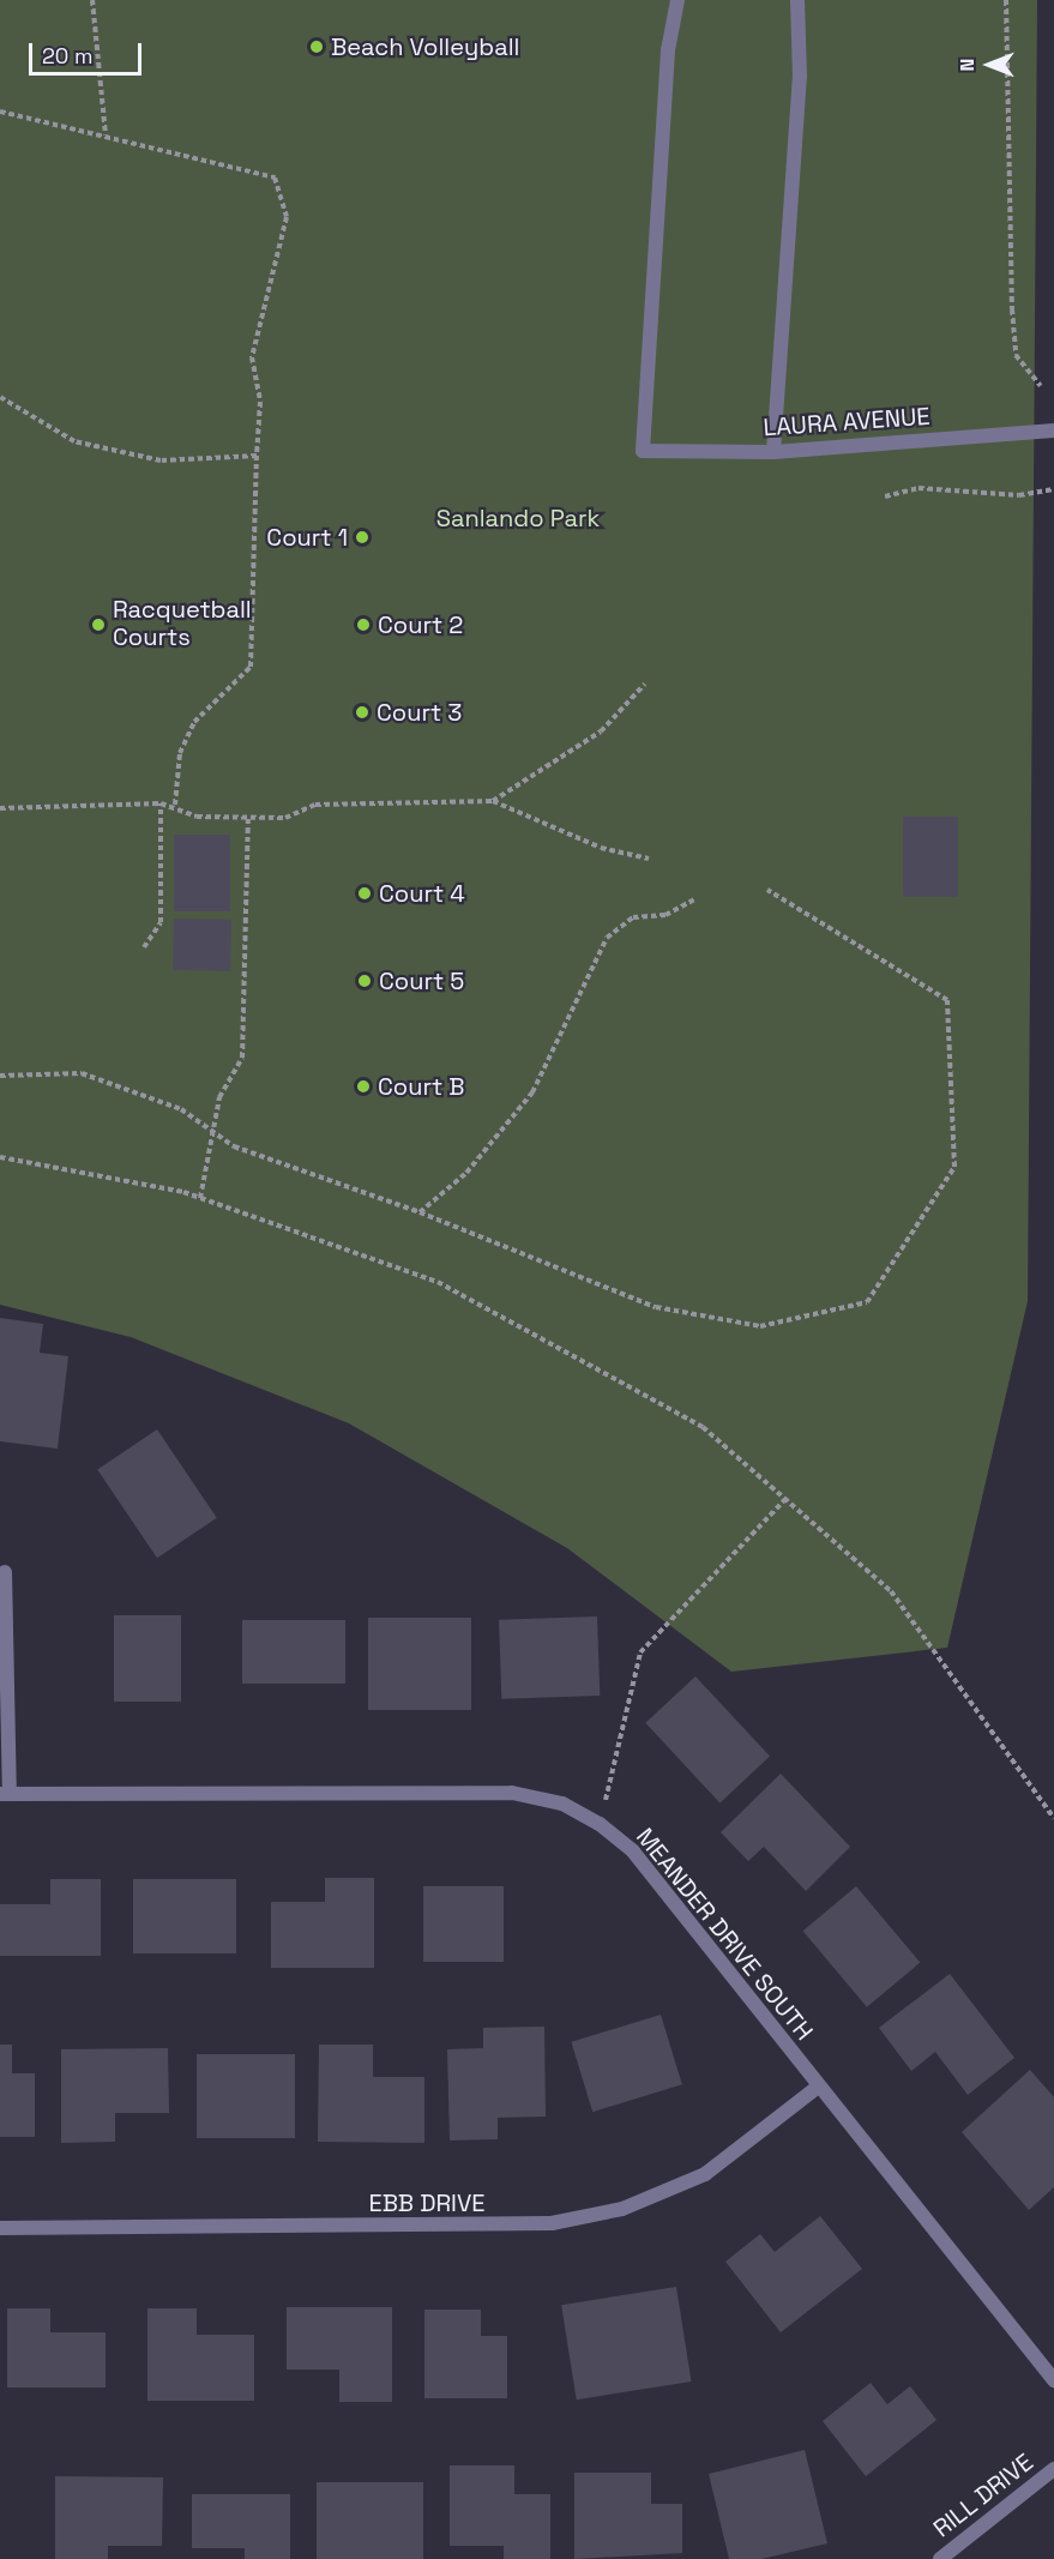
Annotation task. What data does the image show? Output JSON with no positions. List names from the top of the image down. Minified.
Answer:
{"streets":{"street":["LAURA AVENUE","MEANDER DRIVE SOUTH","EBB DRIVE","RILL DRIVE"]},"crossings":[["MEANDER DRIVE SOUTH","EBB DRIVE"]],"parks":["Sanlando Park"],"places":["Beach Volleyball","Court 1","Racquetball Courts","Court 2","Court 3","Court 4","Court 5","Court B"],"scale_bar":"20 m","north":"left"}
